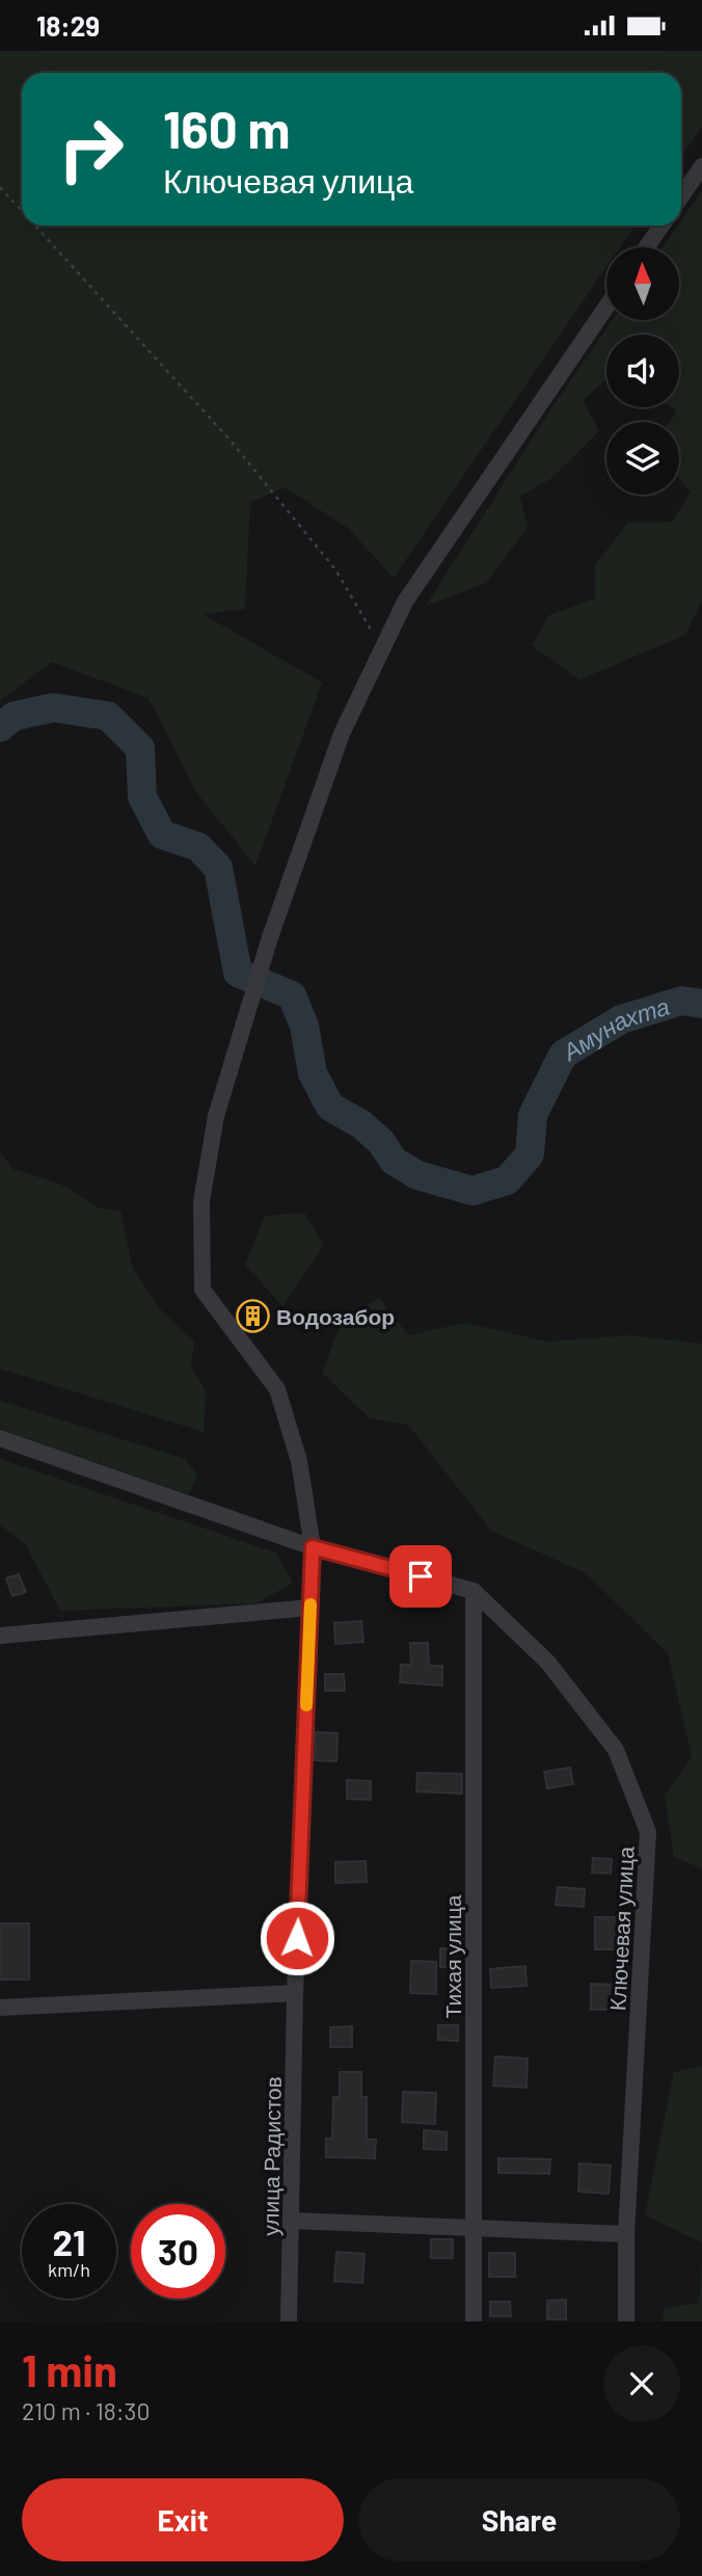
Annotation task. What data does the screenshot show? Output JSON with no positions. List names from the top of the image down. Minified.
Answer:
{"streets":{"street":["Ключевая улица","Тихая улица","улица Радистов"]},"crossings":[["Ключевая улица","Тихая улица"],["Ключевая улица","улица Радистов"]],"water":["Амунахта"],"places":{"building":["Водозабор"]},"north":"top","page":{"status":"18:29","turn":["160 m","Ключевая улица"],"speed":"21 km/h","limit":"30","heading":["1 min","210 m · 18:30"],"buttons":["Exit","Share"]}}
